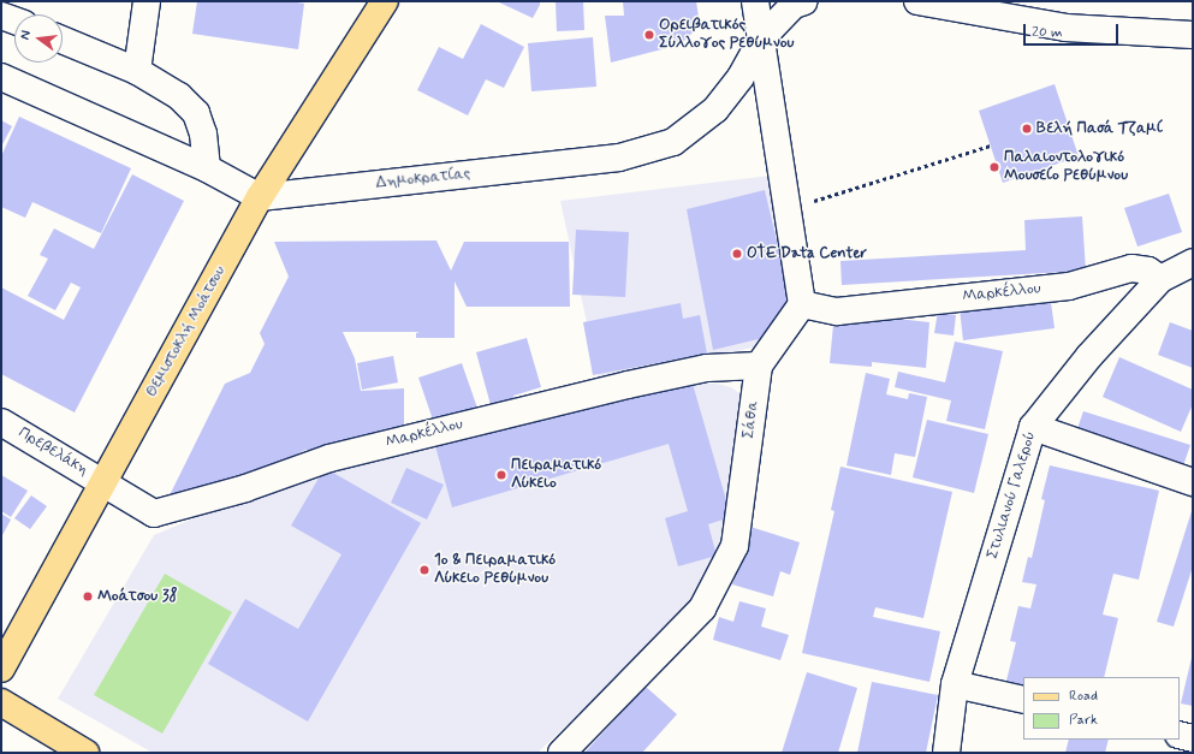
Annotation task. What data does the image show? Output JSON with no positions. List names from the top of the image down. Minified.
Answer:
{"streets":{"main road":["Θεμιστοκλή Μοάτσου"],"street":["Δημοκρατίας","Μαρκέλλου","Σάθα","Πρεβελάκη","Στυλιανού Γαλερού"]},"crossings":[["Δημοκρατίας","Θεμιστοκλή Μοάτσου"],["Μαρκέλλου","Θεμιστοκλή Μοάτσου"],["Μαρκέλλου","Σάθα"],["Μαρκέλλου","Πρεβελάκη"],["Μαρκέλλου","Στυλιανού Γαλερού"],["Θεμιστοκλή Μοάτσου","Πρεβελάκη"]],"places":["Ορειβατικός Σύλλογος Ρεθύμνου","Βελή Πασά Τζαμί","Παλαιοντολογικό Μουσείο Ρεθύμνου","OTE Data Center","Πειραματικό Λύκειο","1ο & Πειραματικό Λύκειο Ρεθύμνου","Μοάτσου 38"],"legend":["Road","Park"],"scale_bar":"20 m","north":"left"}
